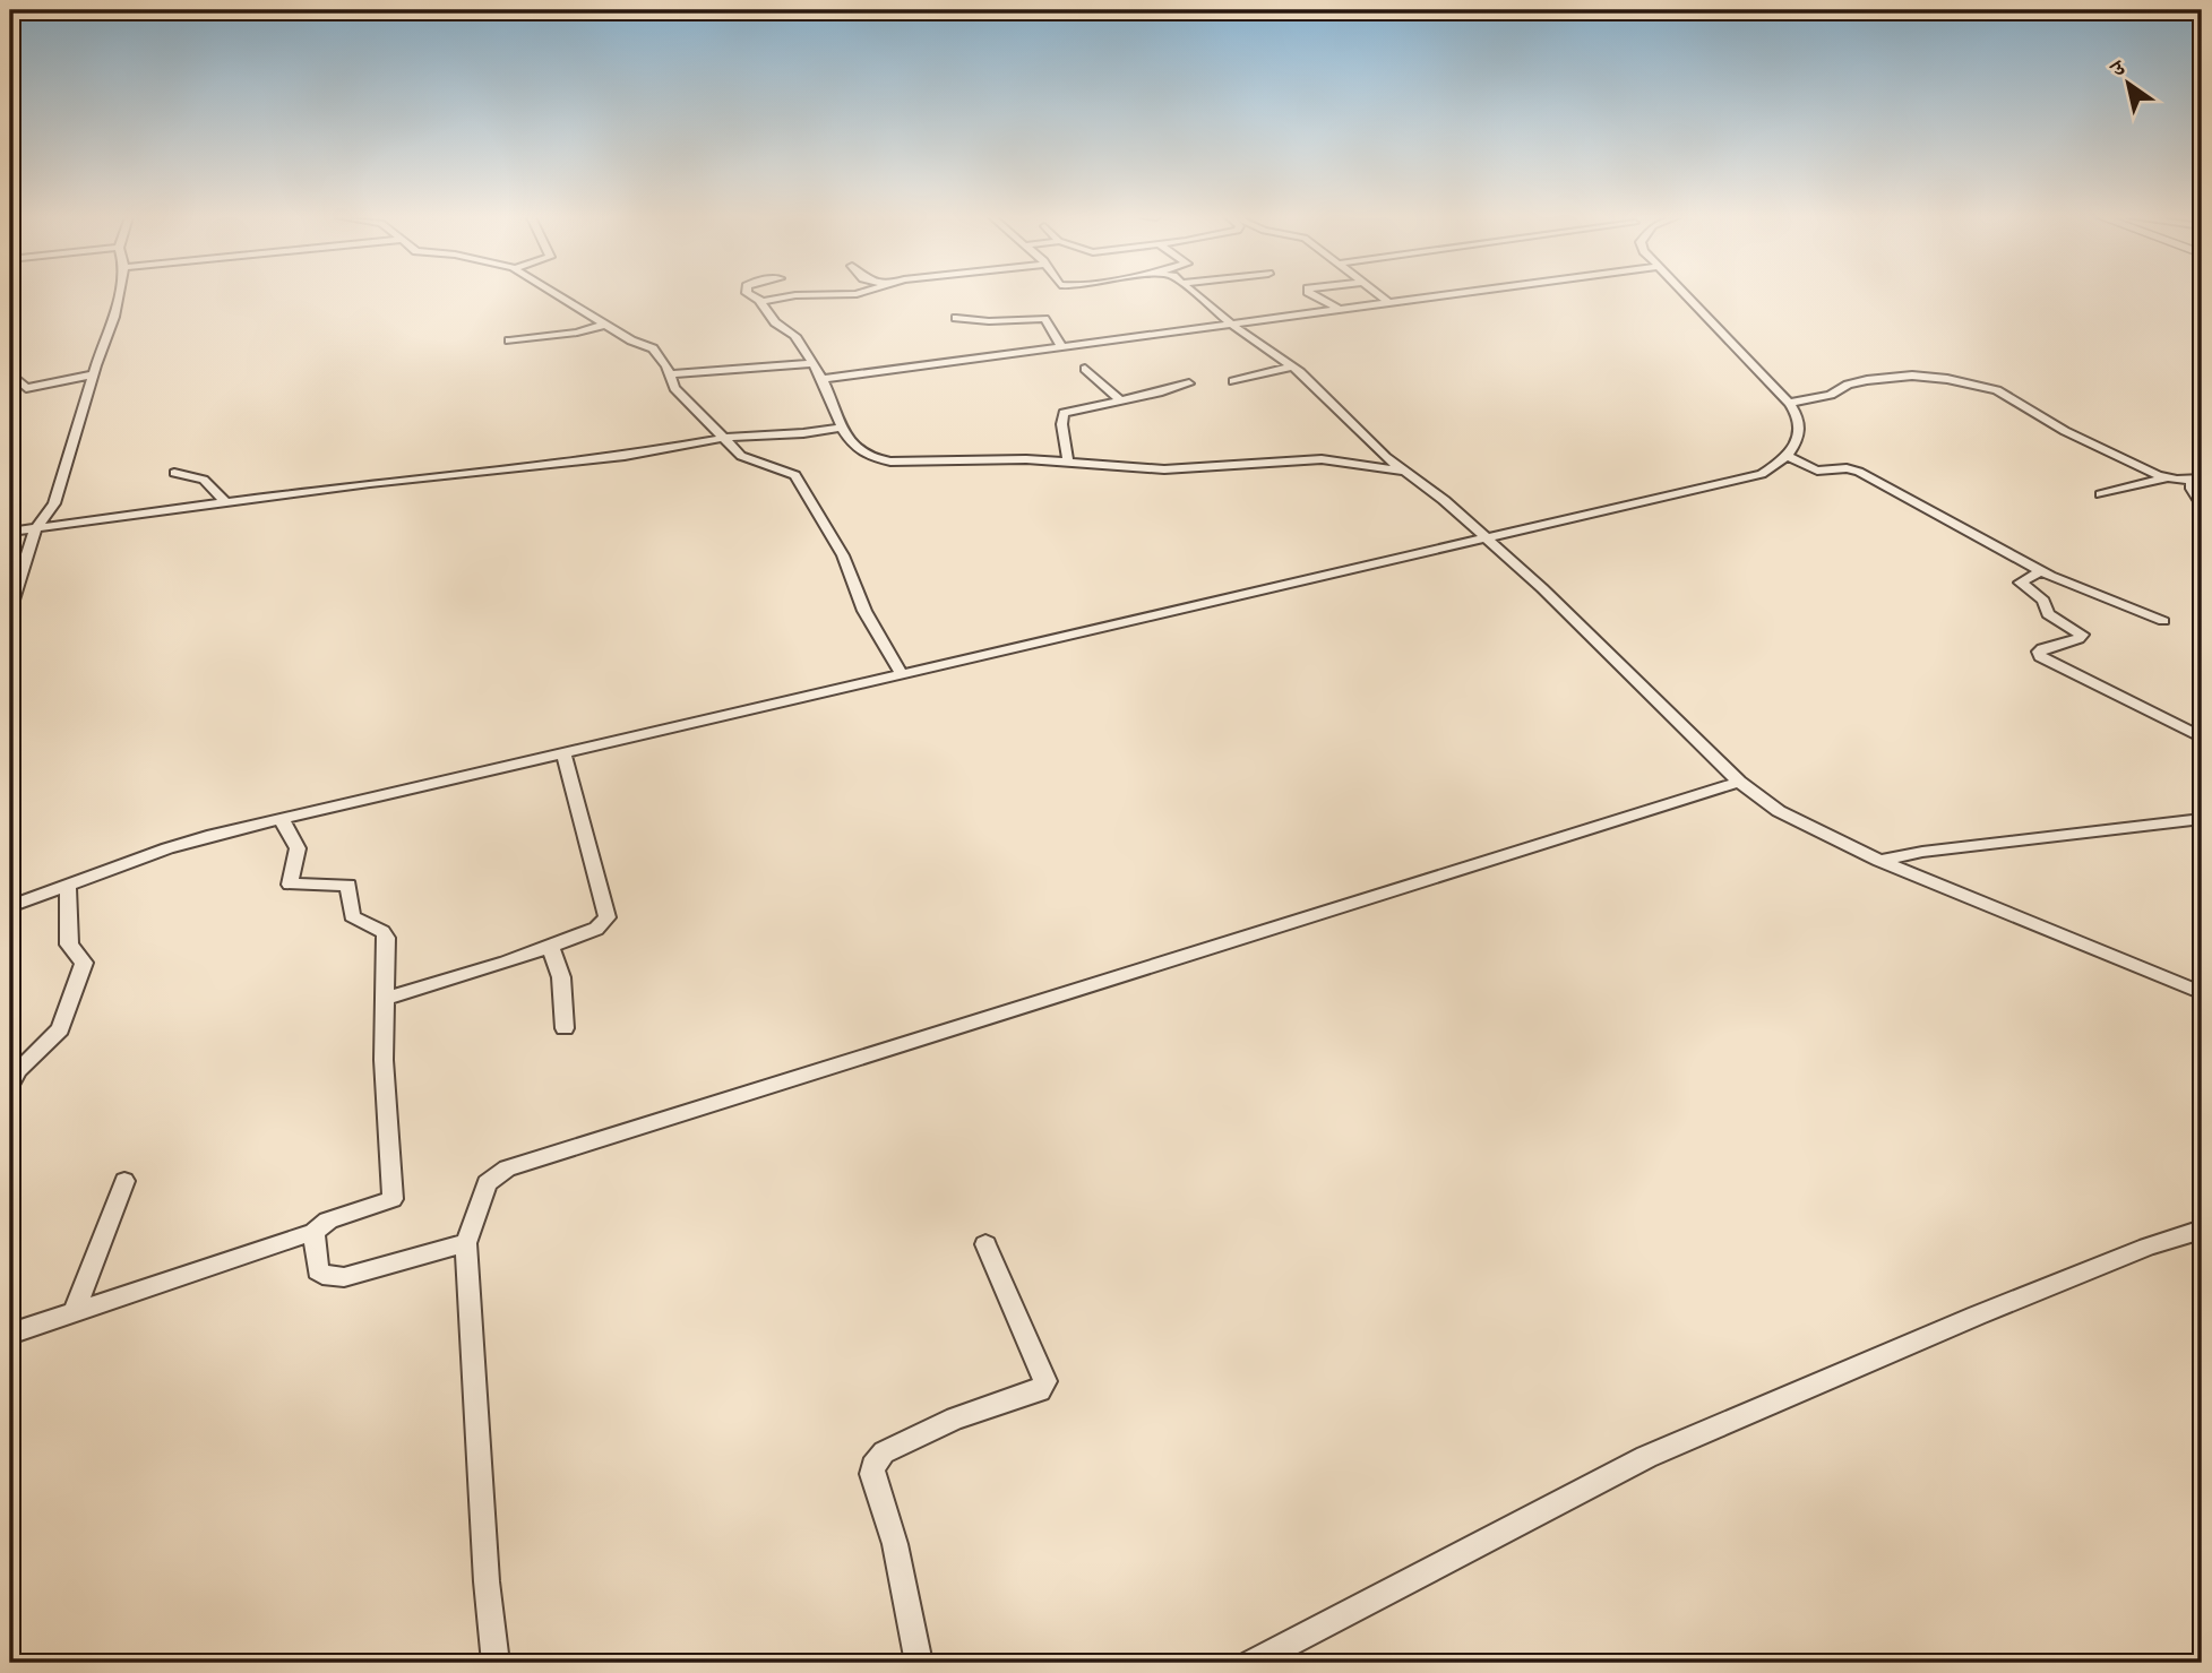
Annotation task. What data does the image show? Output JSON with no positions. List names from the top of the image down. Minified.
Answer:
{"north":"top left"}
